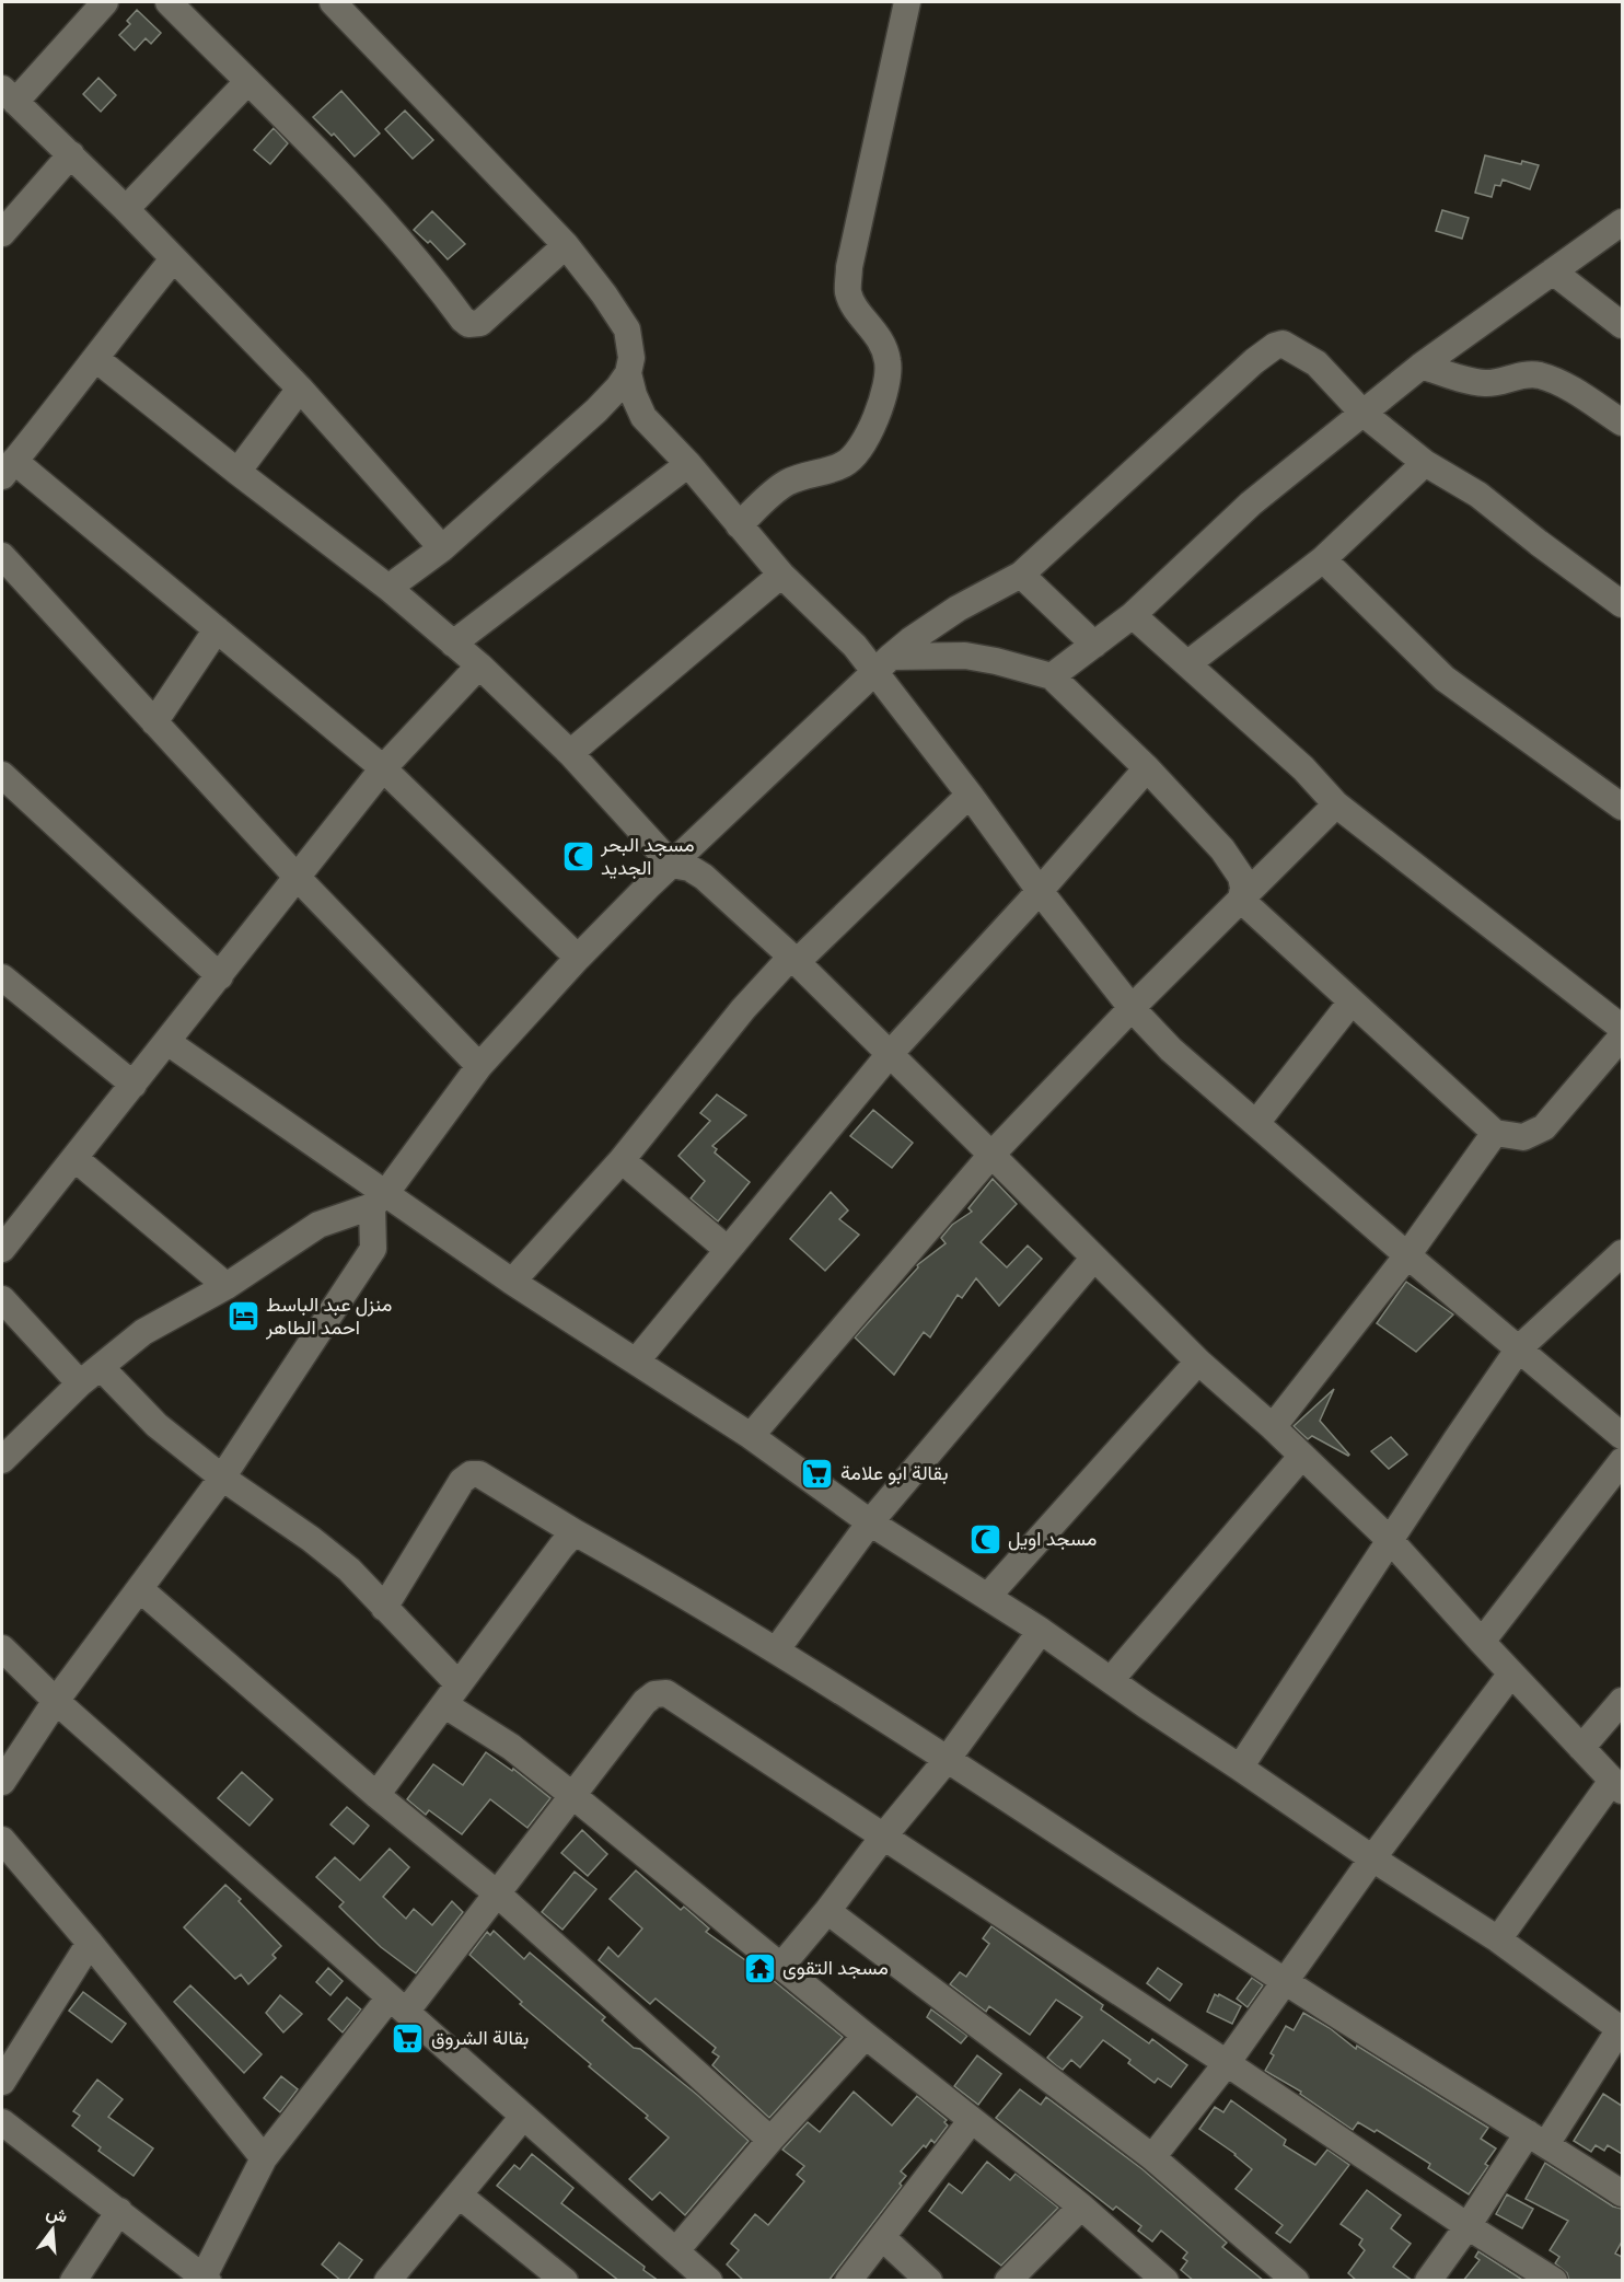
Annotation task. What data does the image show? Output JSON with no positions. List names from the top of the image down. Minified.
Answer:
{"places":{"mosque":["مسجد البحر الجديد","مسجد اويل"],"hotel":["منزل عبد الباسط احمد الطاهر"],"supermarket":["بقالة ابو علامة","بقالة الشروق"],"temple":["مسجد التقوى"]},"north":"top"}
